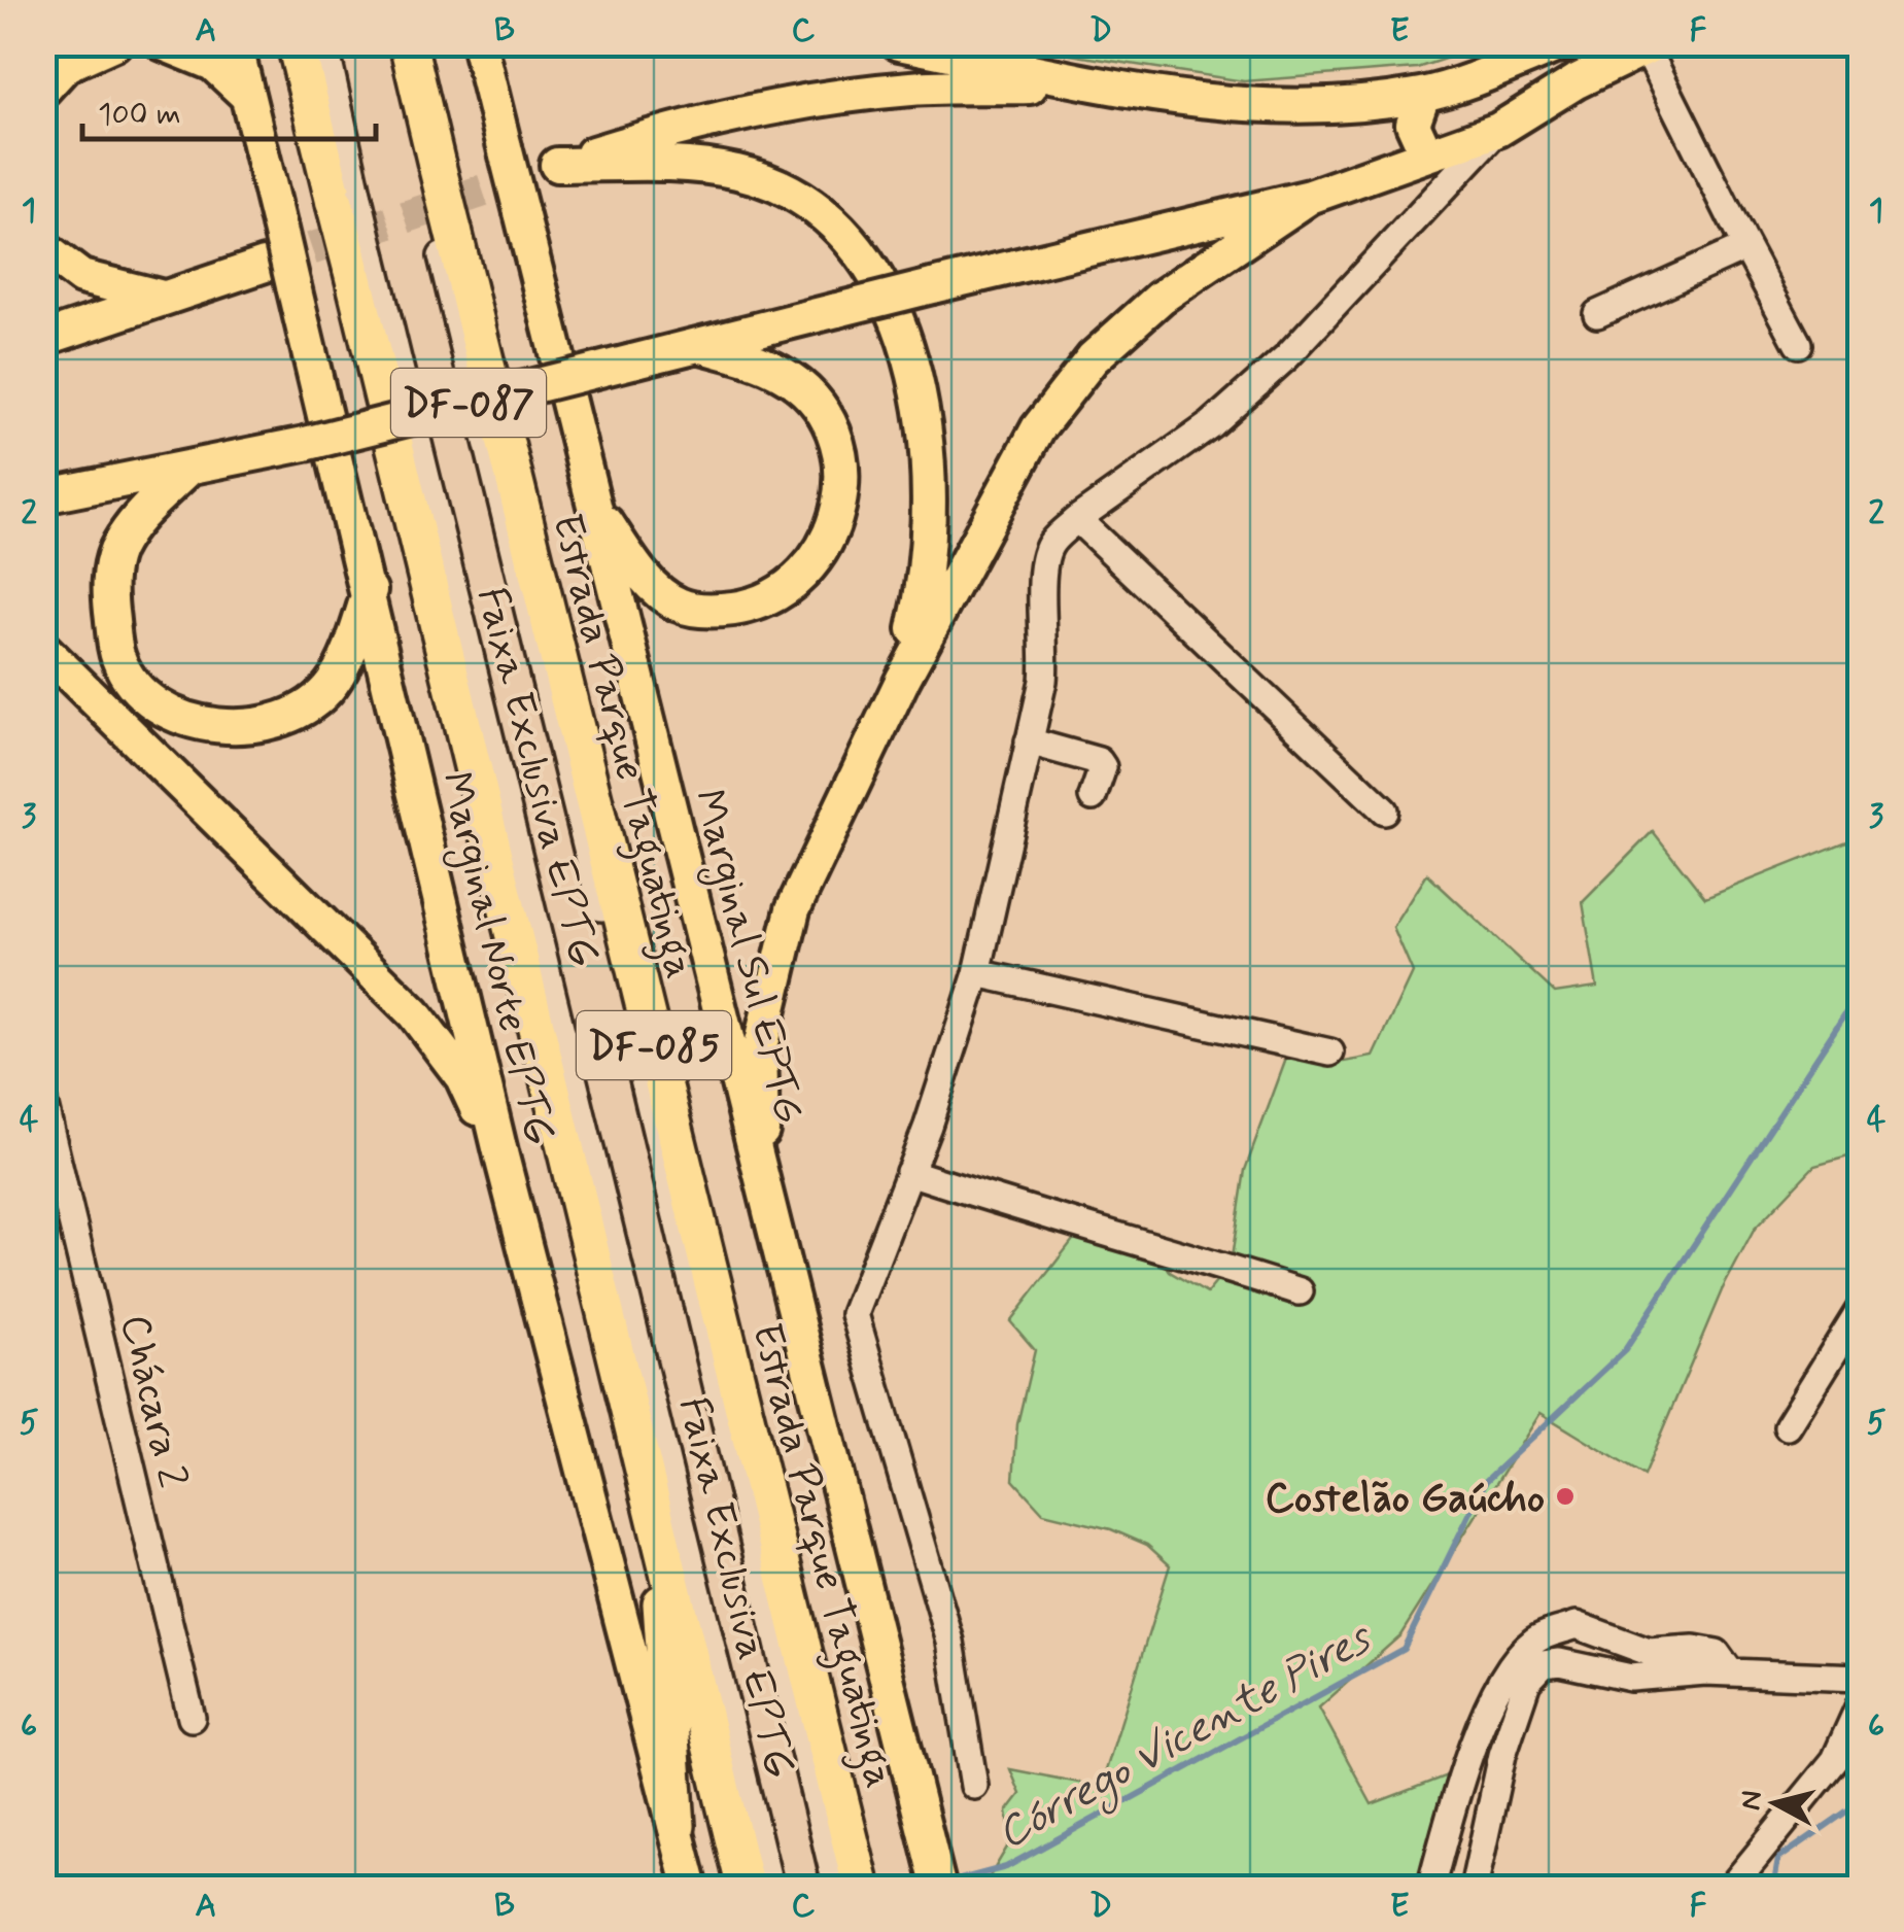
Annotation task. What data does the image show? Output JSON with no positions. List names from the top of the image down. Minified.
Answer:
{"streets":{"highway":["Estrada Parque Taguatinga","DF-085"],"main road":["DF-087","Marginal Sul EPTG","Marginal Norte EPTG"],"street":["Faixa Exclusiva EPTG","Chácara 2"]},"crossings":[["Faixa Exclusiva EPTG","DF-085"]],"water":["Córrego Vicente Pires"],"places":["Costelão Gaúcho"],"scale_bar":"100 m","north":"left","grid":{"columns":["A","B","C","D","E","F"],"rows":["1","2","3","4","5","6"]}}
